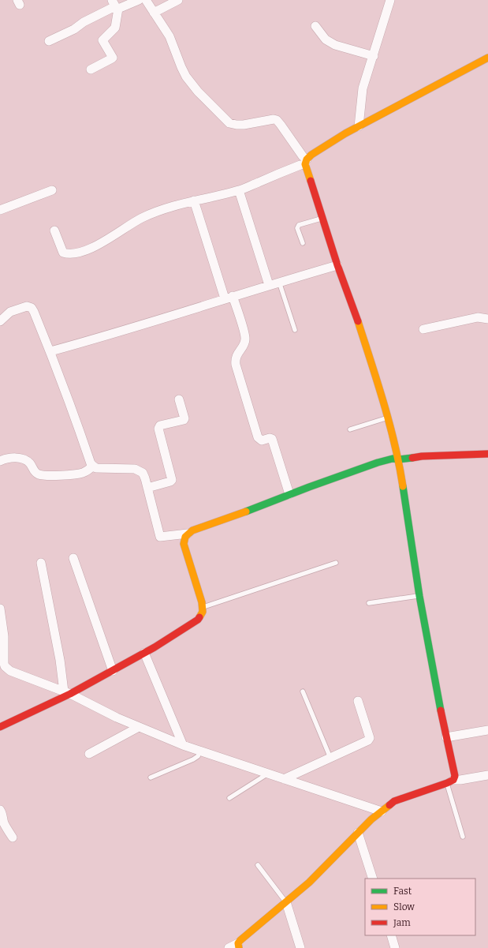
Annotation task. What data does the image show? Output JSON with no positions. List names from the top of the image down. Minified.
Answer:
{"legend":["Fast","Slow","Jam"]}
